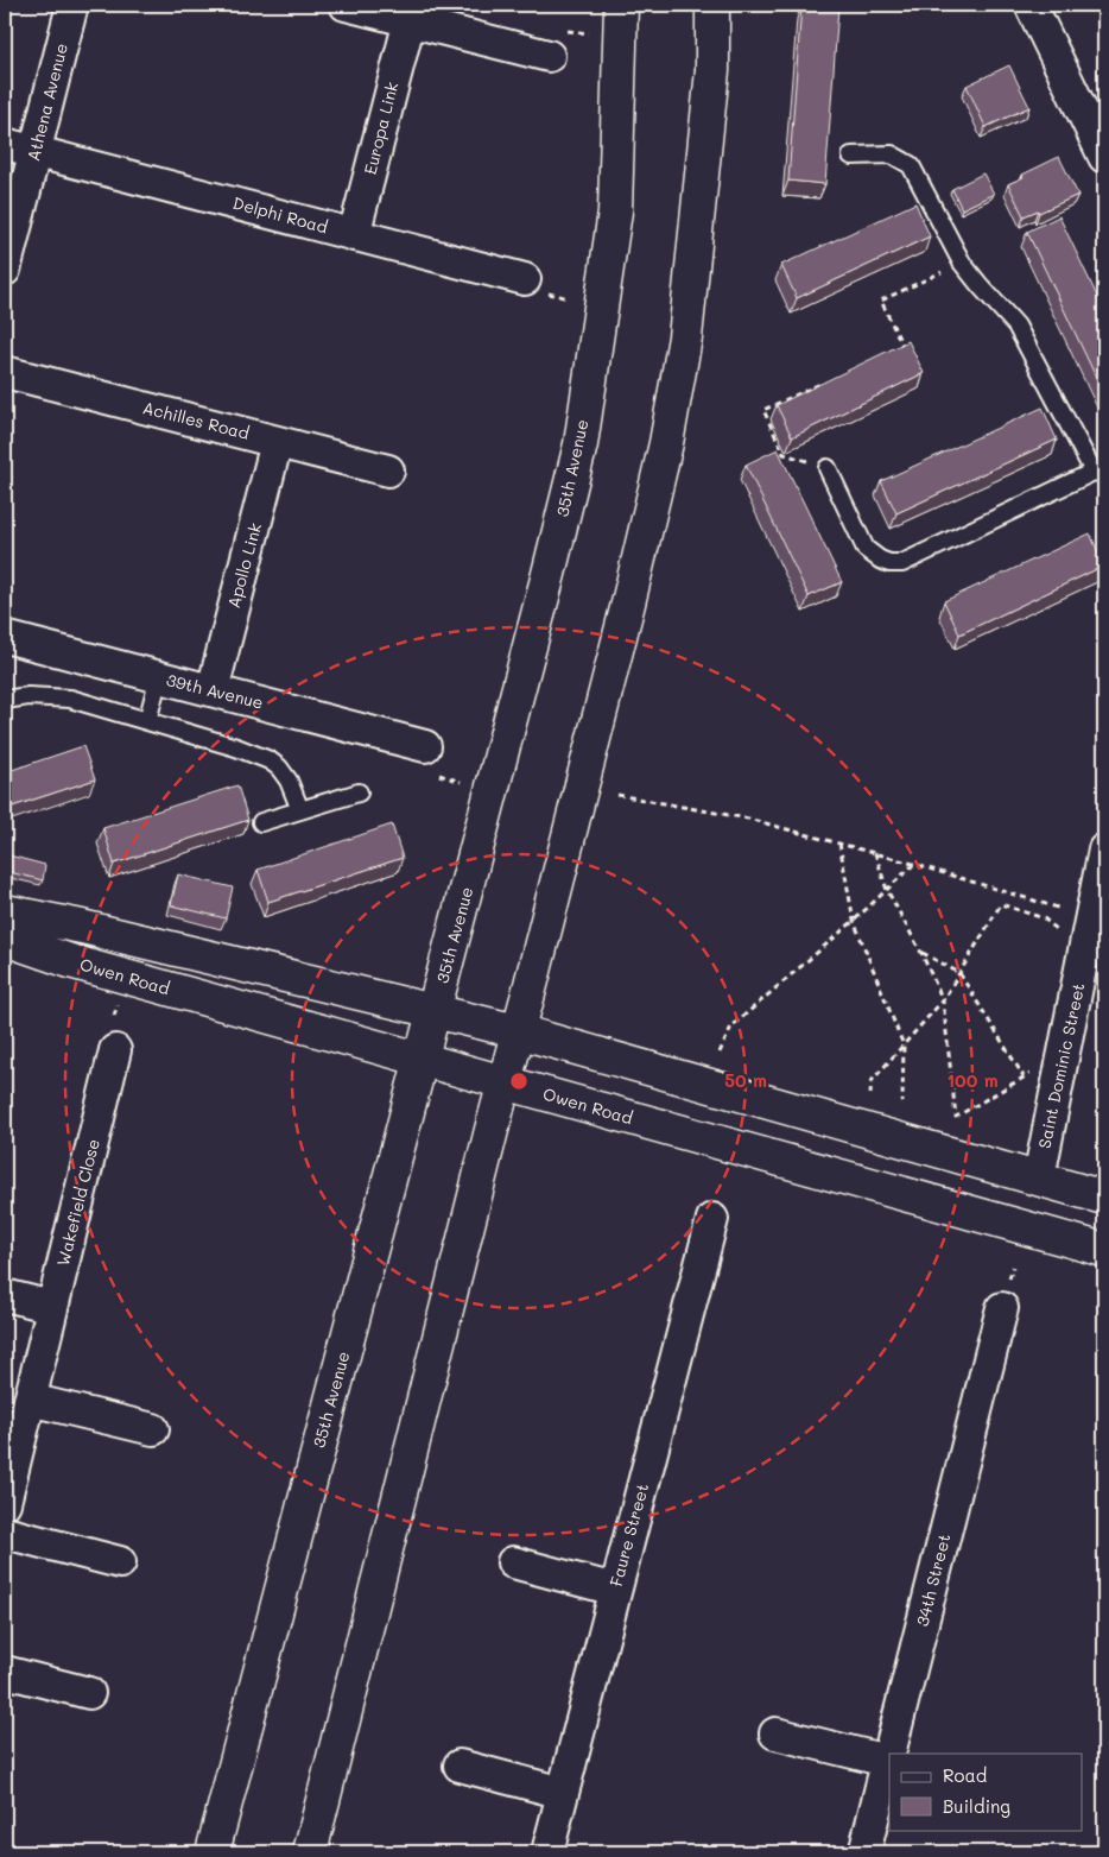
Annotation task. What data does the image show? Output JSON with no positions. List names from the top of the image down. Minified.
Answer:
{"streets":{"main road":["35th Avenue","Owen Road"],"street":["Athena Avenue","Europa Link","Delphi Road","Achilles Road","Apollo Link","39th Avenue","Saint Dominic Street","Wakefield Close","Faure Street","34th Street"]},"crossings":[["Athena Avenue","Delphi Road"],["Europa Link","Delphi Road"],["Achilles Road","Apollo Link"],["35th Avenue","Owen Road"],["Apollo Link","39th Avenue"]],"legend":["Road","Building"],"rings":["50 m","100 m"]}
